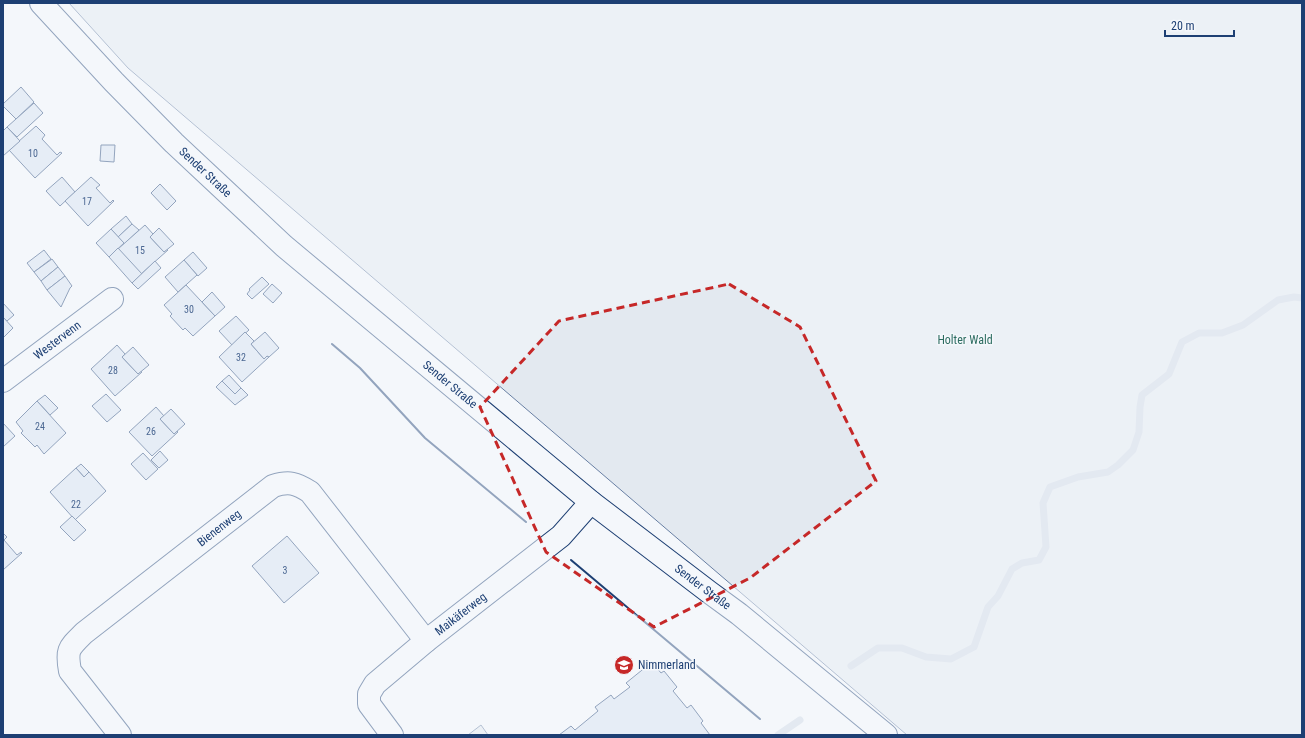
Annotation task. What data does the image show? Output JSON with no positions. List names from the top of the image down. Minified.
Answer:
{"streets":{"main road":["Sender Straße","Westervenn","Bienenweg","Maikäferweg"]},"crossings":[["Sender Straße","Maikäferweg"],["Bienenweg","Maikäferweg"]],"parks":["Holter Wald"],"places":{"school or university":["Nimmerland"]},"house_numbers":["10","17","15","30","32","28","24","26","22","3"],"scale_bar":"20 m"}
